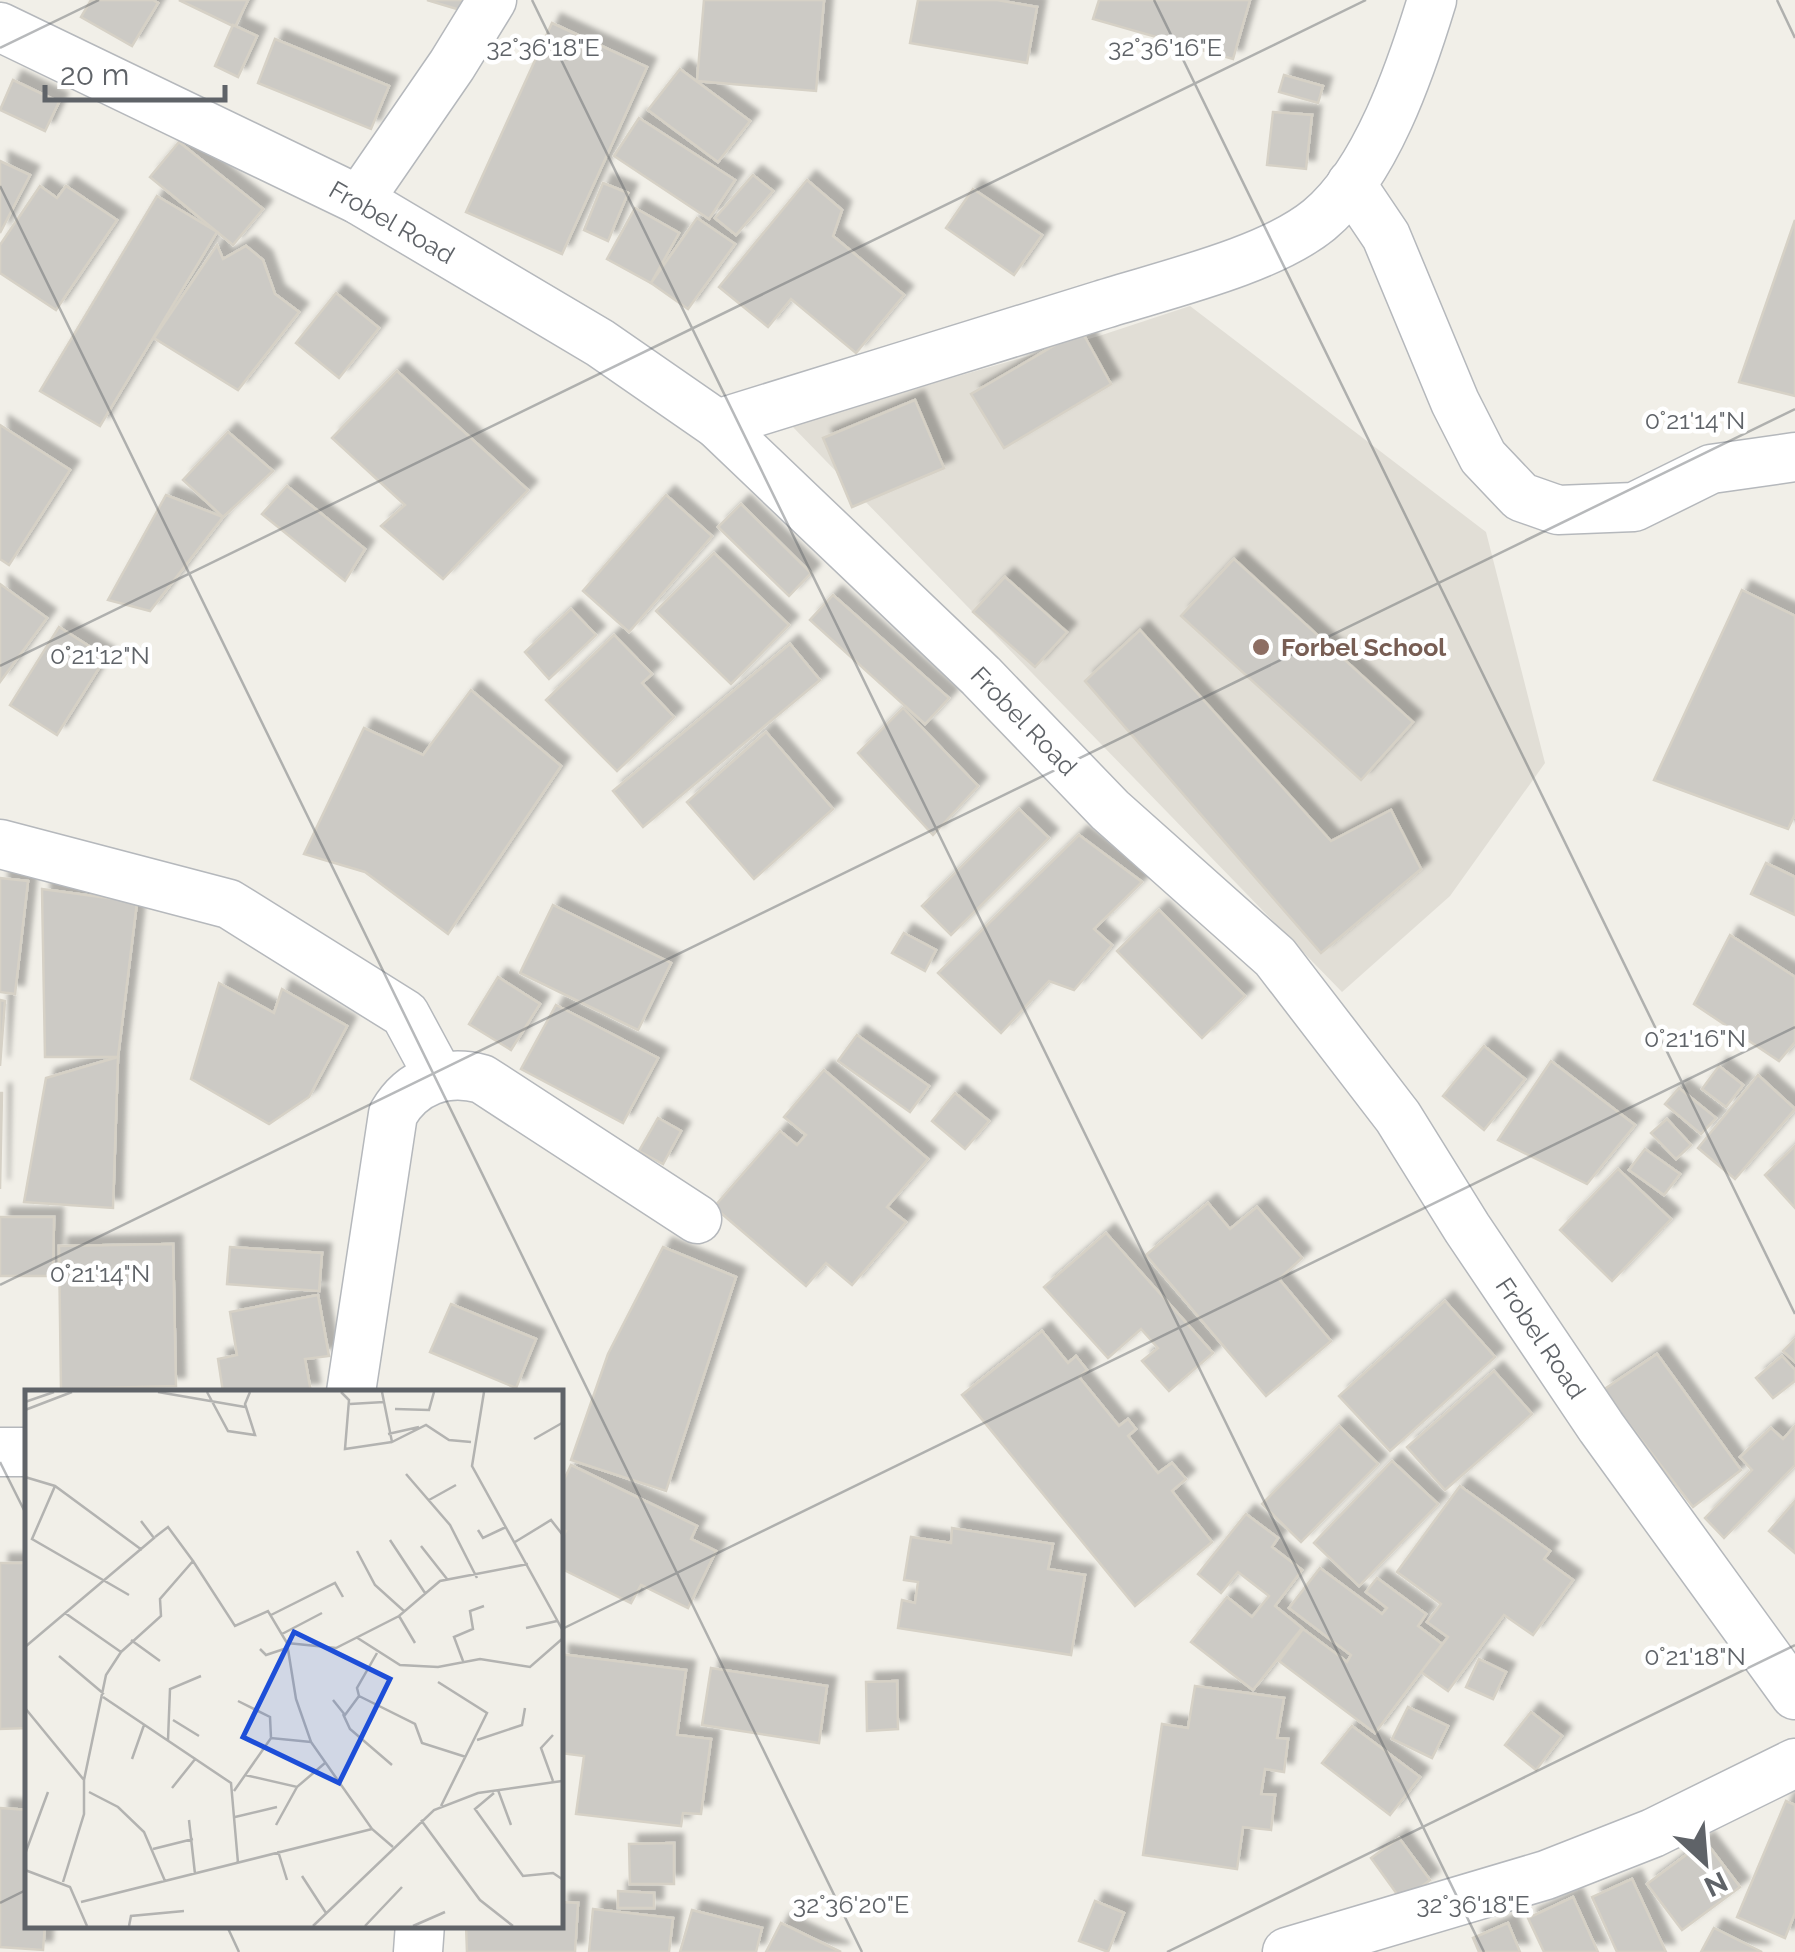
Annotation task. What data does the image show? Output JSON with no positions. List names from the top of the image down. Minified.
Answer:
{"streets":{"street":["Frobel Road"]},"places":["Forbel School"],"scale_bar":"20 m","north":"bottom right","coordinates":["32°36'18\"E","32°36'16\"E","0°21'14\"N","0°21'12\"N","0°21'16\"N","0°21'18\"N","32°36'20\"E"]}
